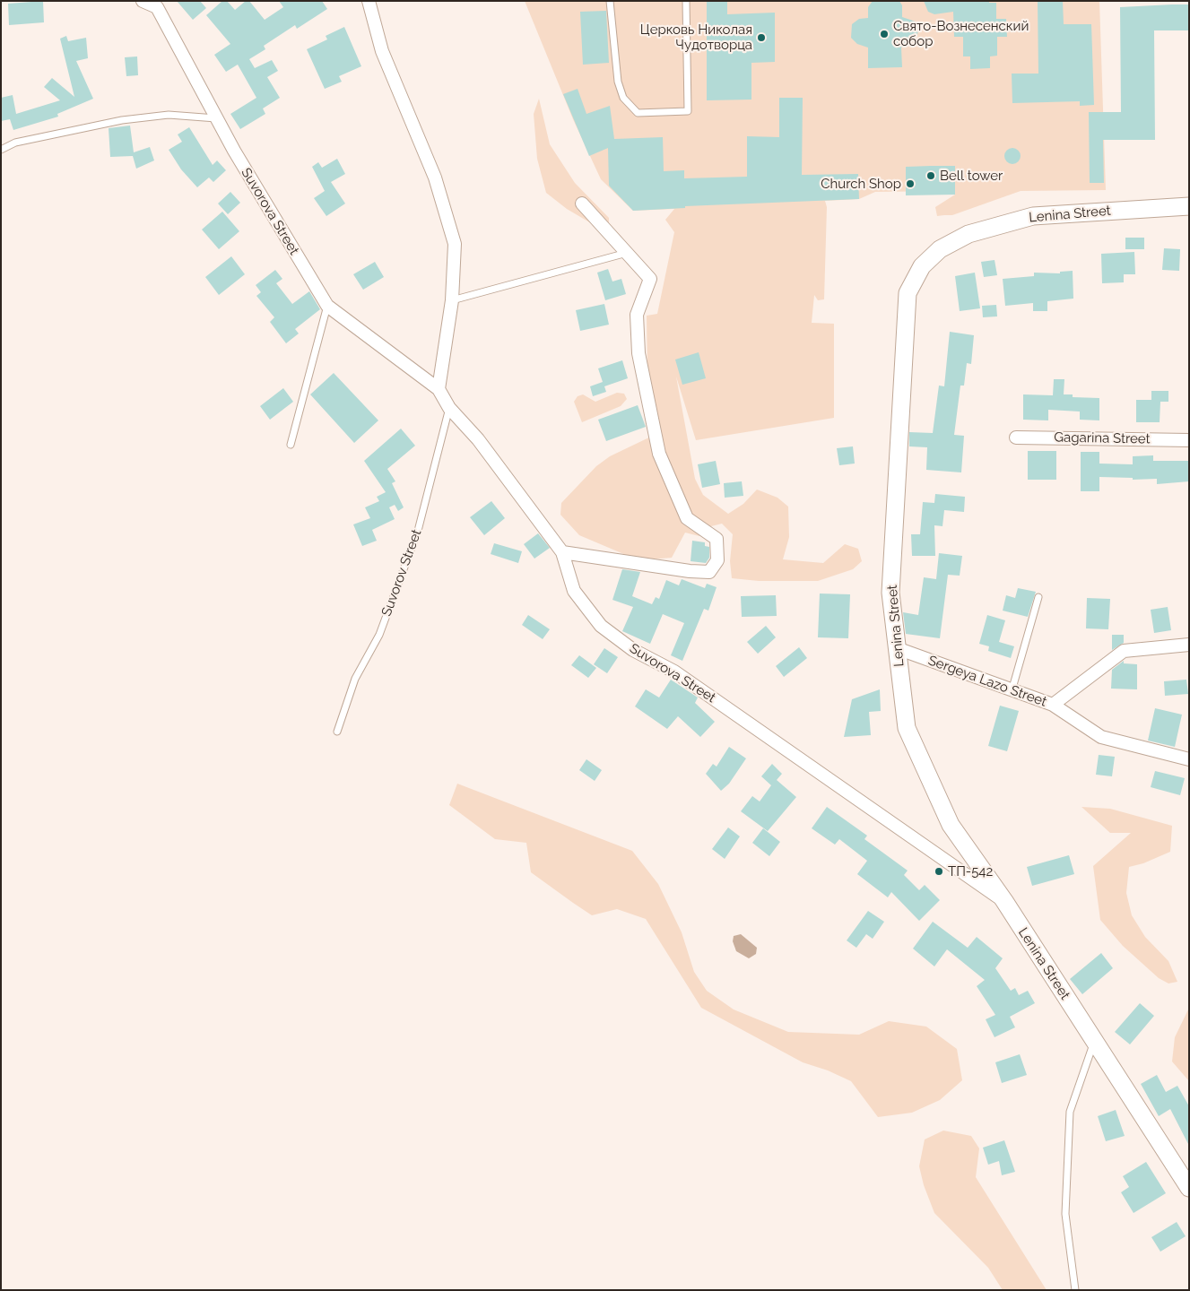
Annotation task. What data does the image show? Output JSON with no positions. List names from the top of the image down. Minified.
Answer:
{"streets":{"main road":["Lenina Street"],"street":["Suvorova Street","Gagarina Street","Sergeya Lazo Street"],"lane":["Suvorov Street"]},"crossings":[["Suvorova Street","Lenina Street"],["Suvorova Street","Suvorov Street"],["Lenina Street","Sergeya Lazo Street"]],"places":["Свято-Вознесенский собор","Церковь Николая Чудотворца","Bell tower","Church Shop","ТП-542"]}
